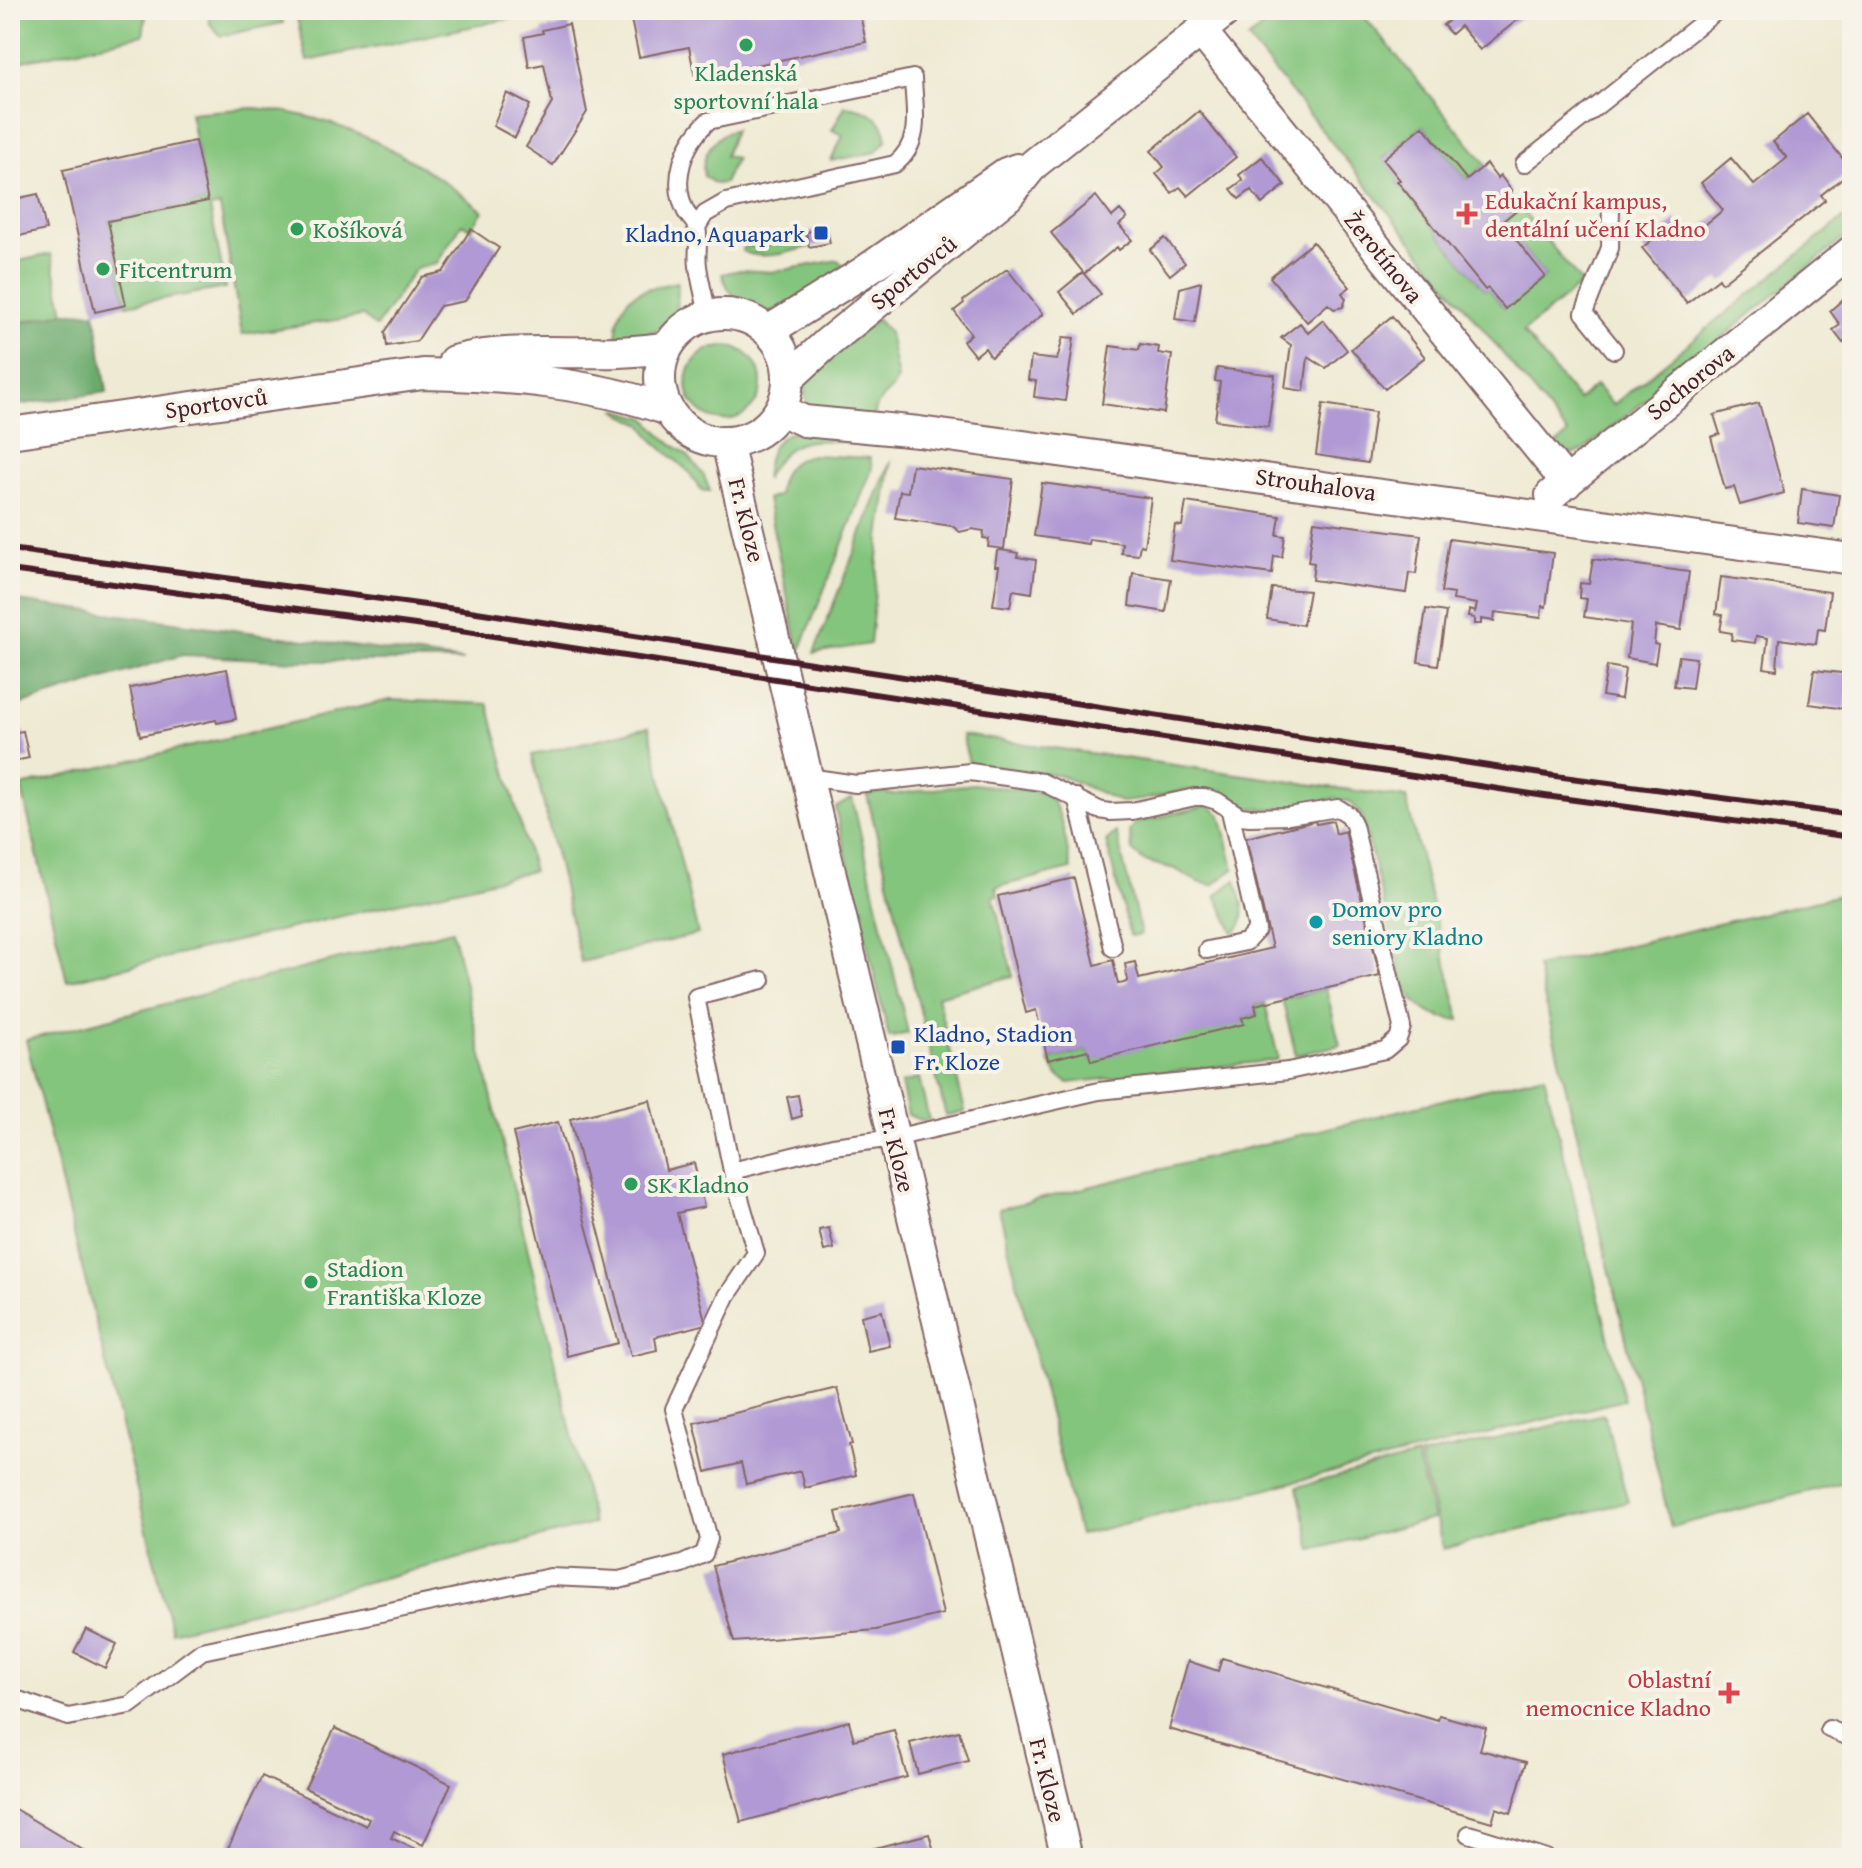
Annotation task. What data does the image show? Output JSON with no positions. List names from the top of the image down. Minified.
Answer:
{"streets":{"street":["Žerotínova","Sportovců","Sochorova","Strouhalova","Fr. Kloze"]},"crossings":[["Žerotínova","Sportovců"],["Žerotínova","Sochorova"],["Sportovců","Strouhalova"],["Sportovců","Fr. Kloze"],["Sochorova","Strouhalova"],["Strouhalova","Fr. Kloze"]],"places":{"other":["Kladenská sportovní hala","Košíková","Fitcentrum","Domov pro seniory Kladno","SK Kladno","Stadion Františka Kloze"],"health":["Edukační kampus, dentální učení Kladno","Oblastní nemocnice Kladno"],"transit":["Kladno, Aquapark","Kladno, Stadion Fr. Kloze"]}}
